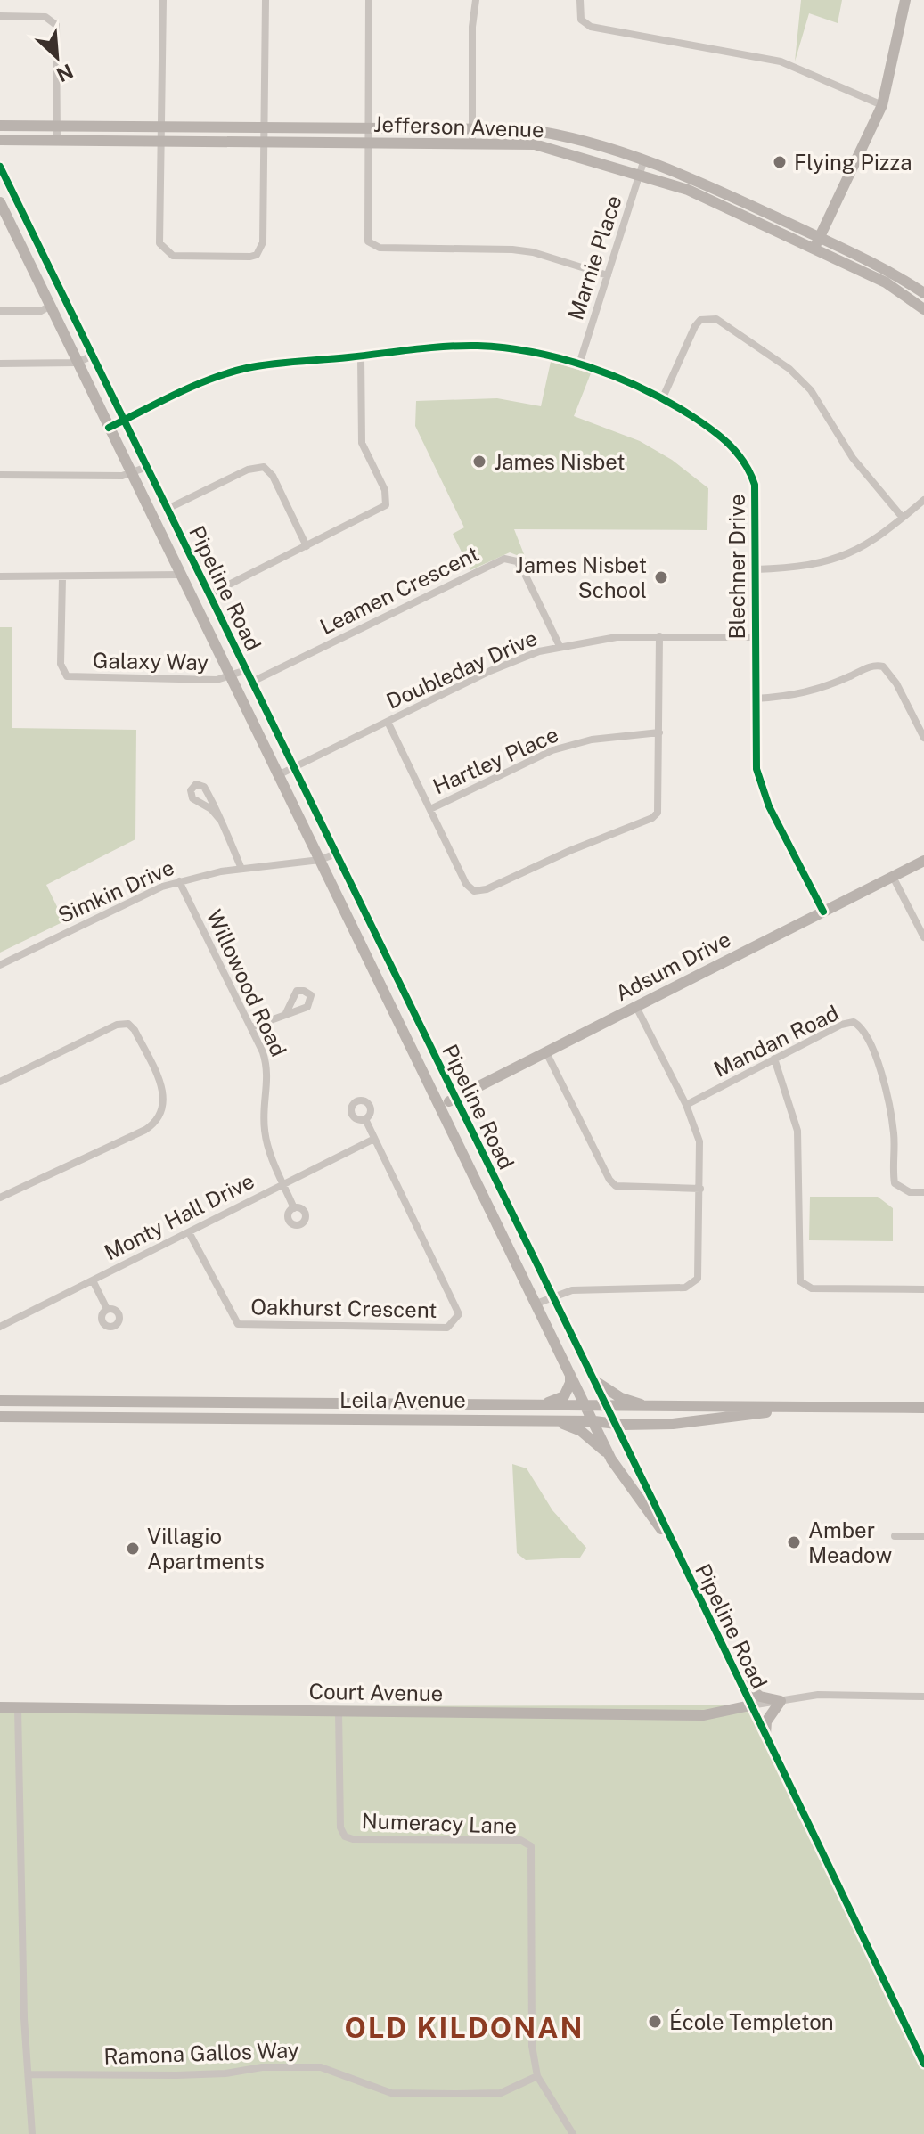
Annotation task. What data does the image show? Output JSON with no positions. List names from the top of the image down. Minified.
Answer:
{"streets":{"street":["Jefferson Avenue","Marnie Place","Blechner Drive","Pipeline Road","Leamen Crescent","Galaxy Way","Doubleday Drive","Hartley Place","Simkin Drive","Adsum Drive","Willowood Road","Mandan Road","Monty Hall Drive","Oakhurst Crescent","Leila Avenue","Court Avenue","Numeracy Lane","Ramona Gallos Way"]},"crossings":[["Jefferson Avenue","Marnie Place"],["Marnie Place","Blechner Drive"],["Blechner Drive","Pipeline Road"],["Blechner Drive","Doubleday Drive"],["Blechner Drive","Adsum Drive"],["Pipeline Road","Leamen Crescent"],["Pipeline Road","Galaxy Way"],["Pipeline Road","Doubleday Drive"],["Pipeline Road","Simkin Drive"],["Pipeline Road","Adsum Drive"],["Pipeline Road","Leila Avenue"],["Pipeline Road","Court Avenue"],["Leamen Crescent","Doubleday Drive"],["Simkin Drive","Willowood Road"],["Willowood Road","Monty Hall Drive"],["Monty Hall Drive","Oakhurst Crescent"],["Court Avenue","Numeracy Lane"],["Numeracy Lane","Ramona Gallos Way"]],"districts":["OLD KILDONAN"],"places":["Flying Pizza","James Nisbet","James Nisbet School","Amber Meadow","Villagio Apartments","École Templeton"],"north":"bottom right"}
